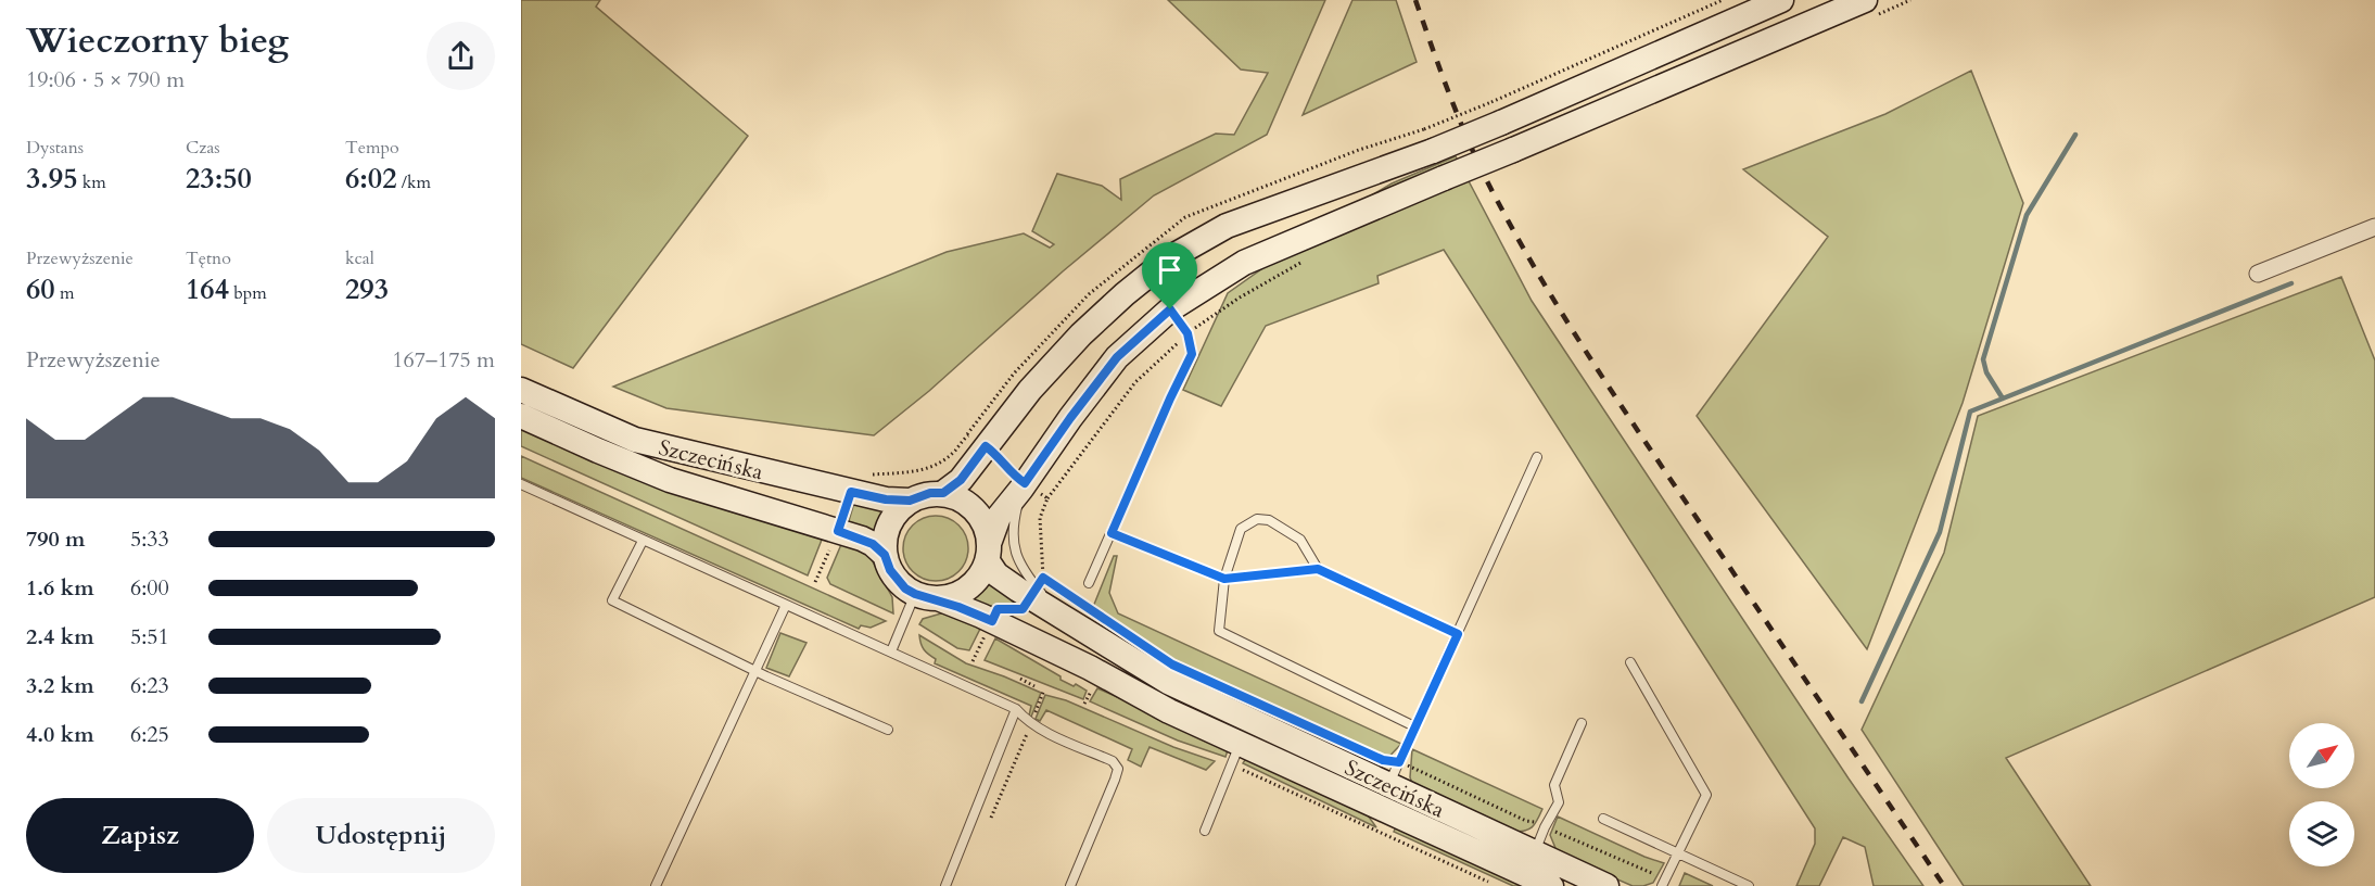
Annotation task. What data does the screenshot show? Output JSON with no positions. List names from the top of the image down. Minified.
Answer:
{"streets":{"main road":["Szczecińska"]},"north":"top right","page":{"heading":["Wieczorny bieg","19:06 · 5 × 790 m"],"stats":[["Dystans","3.95 km"],["Czas","23:50"],["Tempo","6:02 /km"],["Przewyższenie","60 m"],["Tętno","164 bpm"],["kcal","293"]],"chart":["Przewyższenie","167–175 m"],"list":[{"name":"790 m","note":"5:33"},{"name":"1.6 km","note":"6:00"},{"name":"2.4 km","note":"5:51"},{"name":"3.2 km","note":"6:23"},{"name":"4.0 km","note":"6:25"}],"buttons":["Zapisz","Udostępnij"]}}
